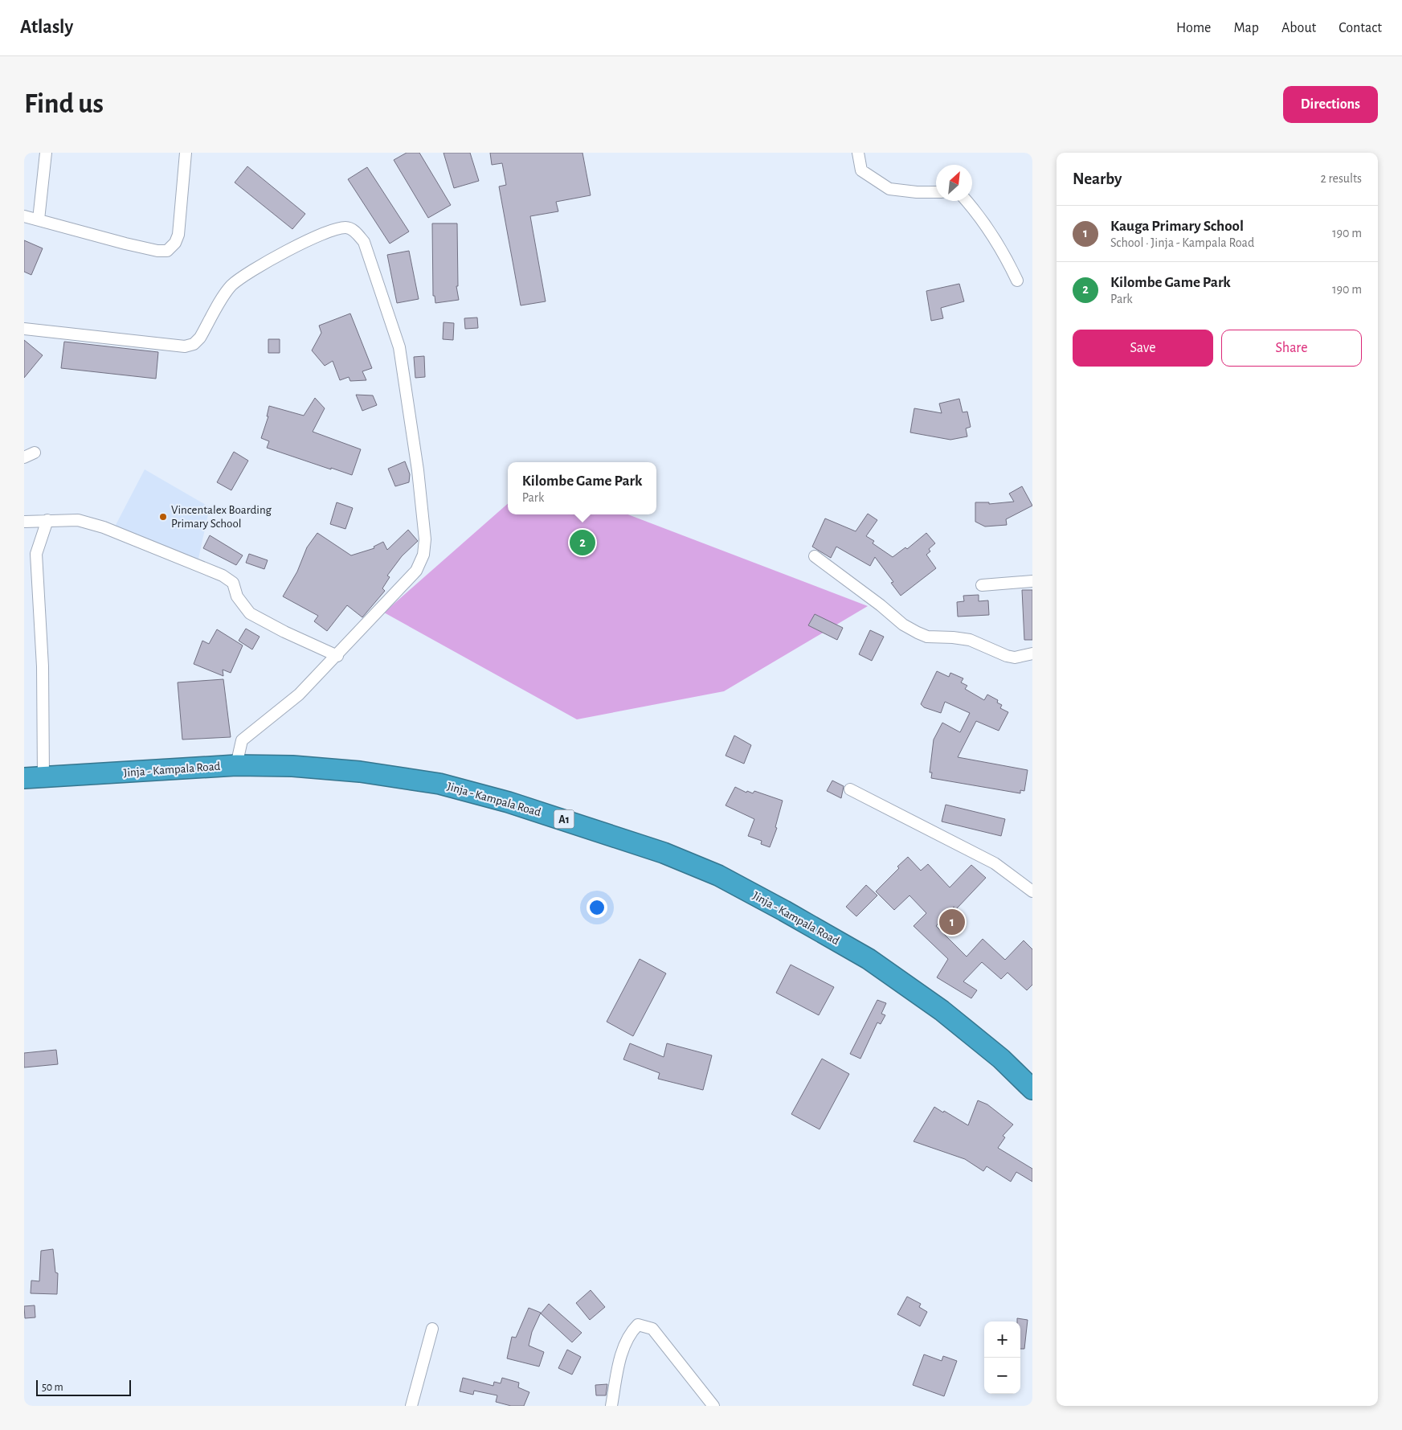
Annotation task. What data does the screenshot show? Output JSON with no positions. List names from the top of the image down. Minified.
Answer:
{"streets":{"highway":["Jinja - Kampala Road","A1"]},"places":["Vincentalex Boarding Primary School"],"scale_bar":"50 m","north":"top right","page":{"header":"Atlasly","nav":["Home","Map","About","Contact"],"buttons":["Directions",["Save","Share"]],"title":"Find us","heading":["Nearby","2 results"],"list":[{"mark":"1","name":"Kauga Primary School","note":"School · Jinja - Kampala Road","value":"190 m"},{"mark":"2","name":"Kilombe Game Park","note":"Park","value":"190 m"}],"popup":["Kilombe Game Park","Park"],"pins":["2","1"],"map_buttons":["+","−"],"scale":"50 m"}}
